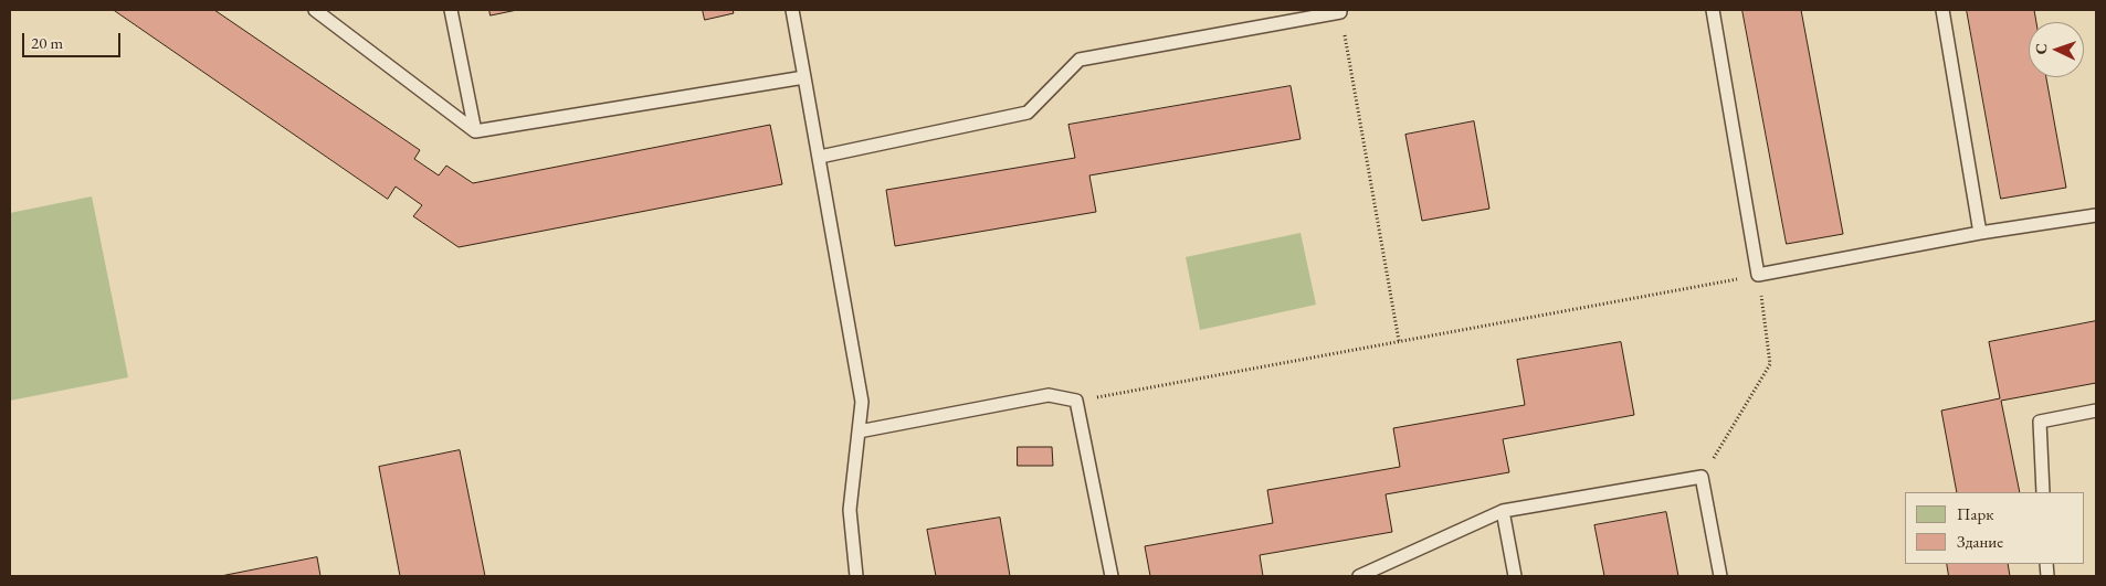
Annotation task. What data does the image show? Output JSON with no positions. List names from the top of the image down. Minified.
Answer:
{"legend":["Парк","Здание"],"scale_bar":"20 m","north":"left"}
